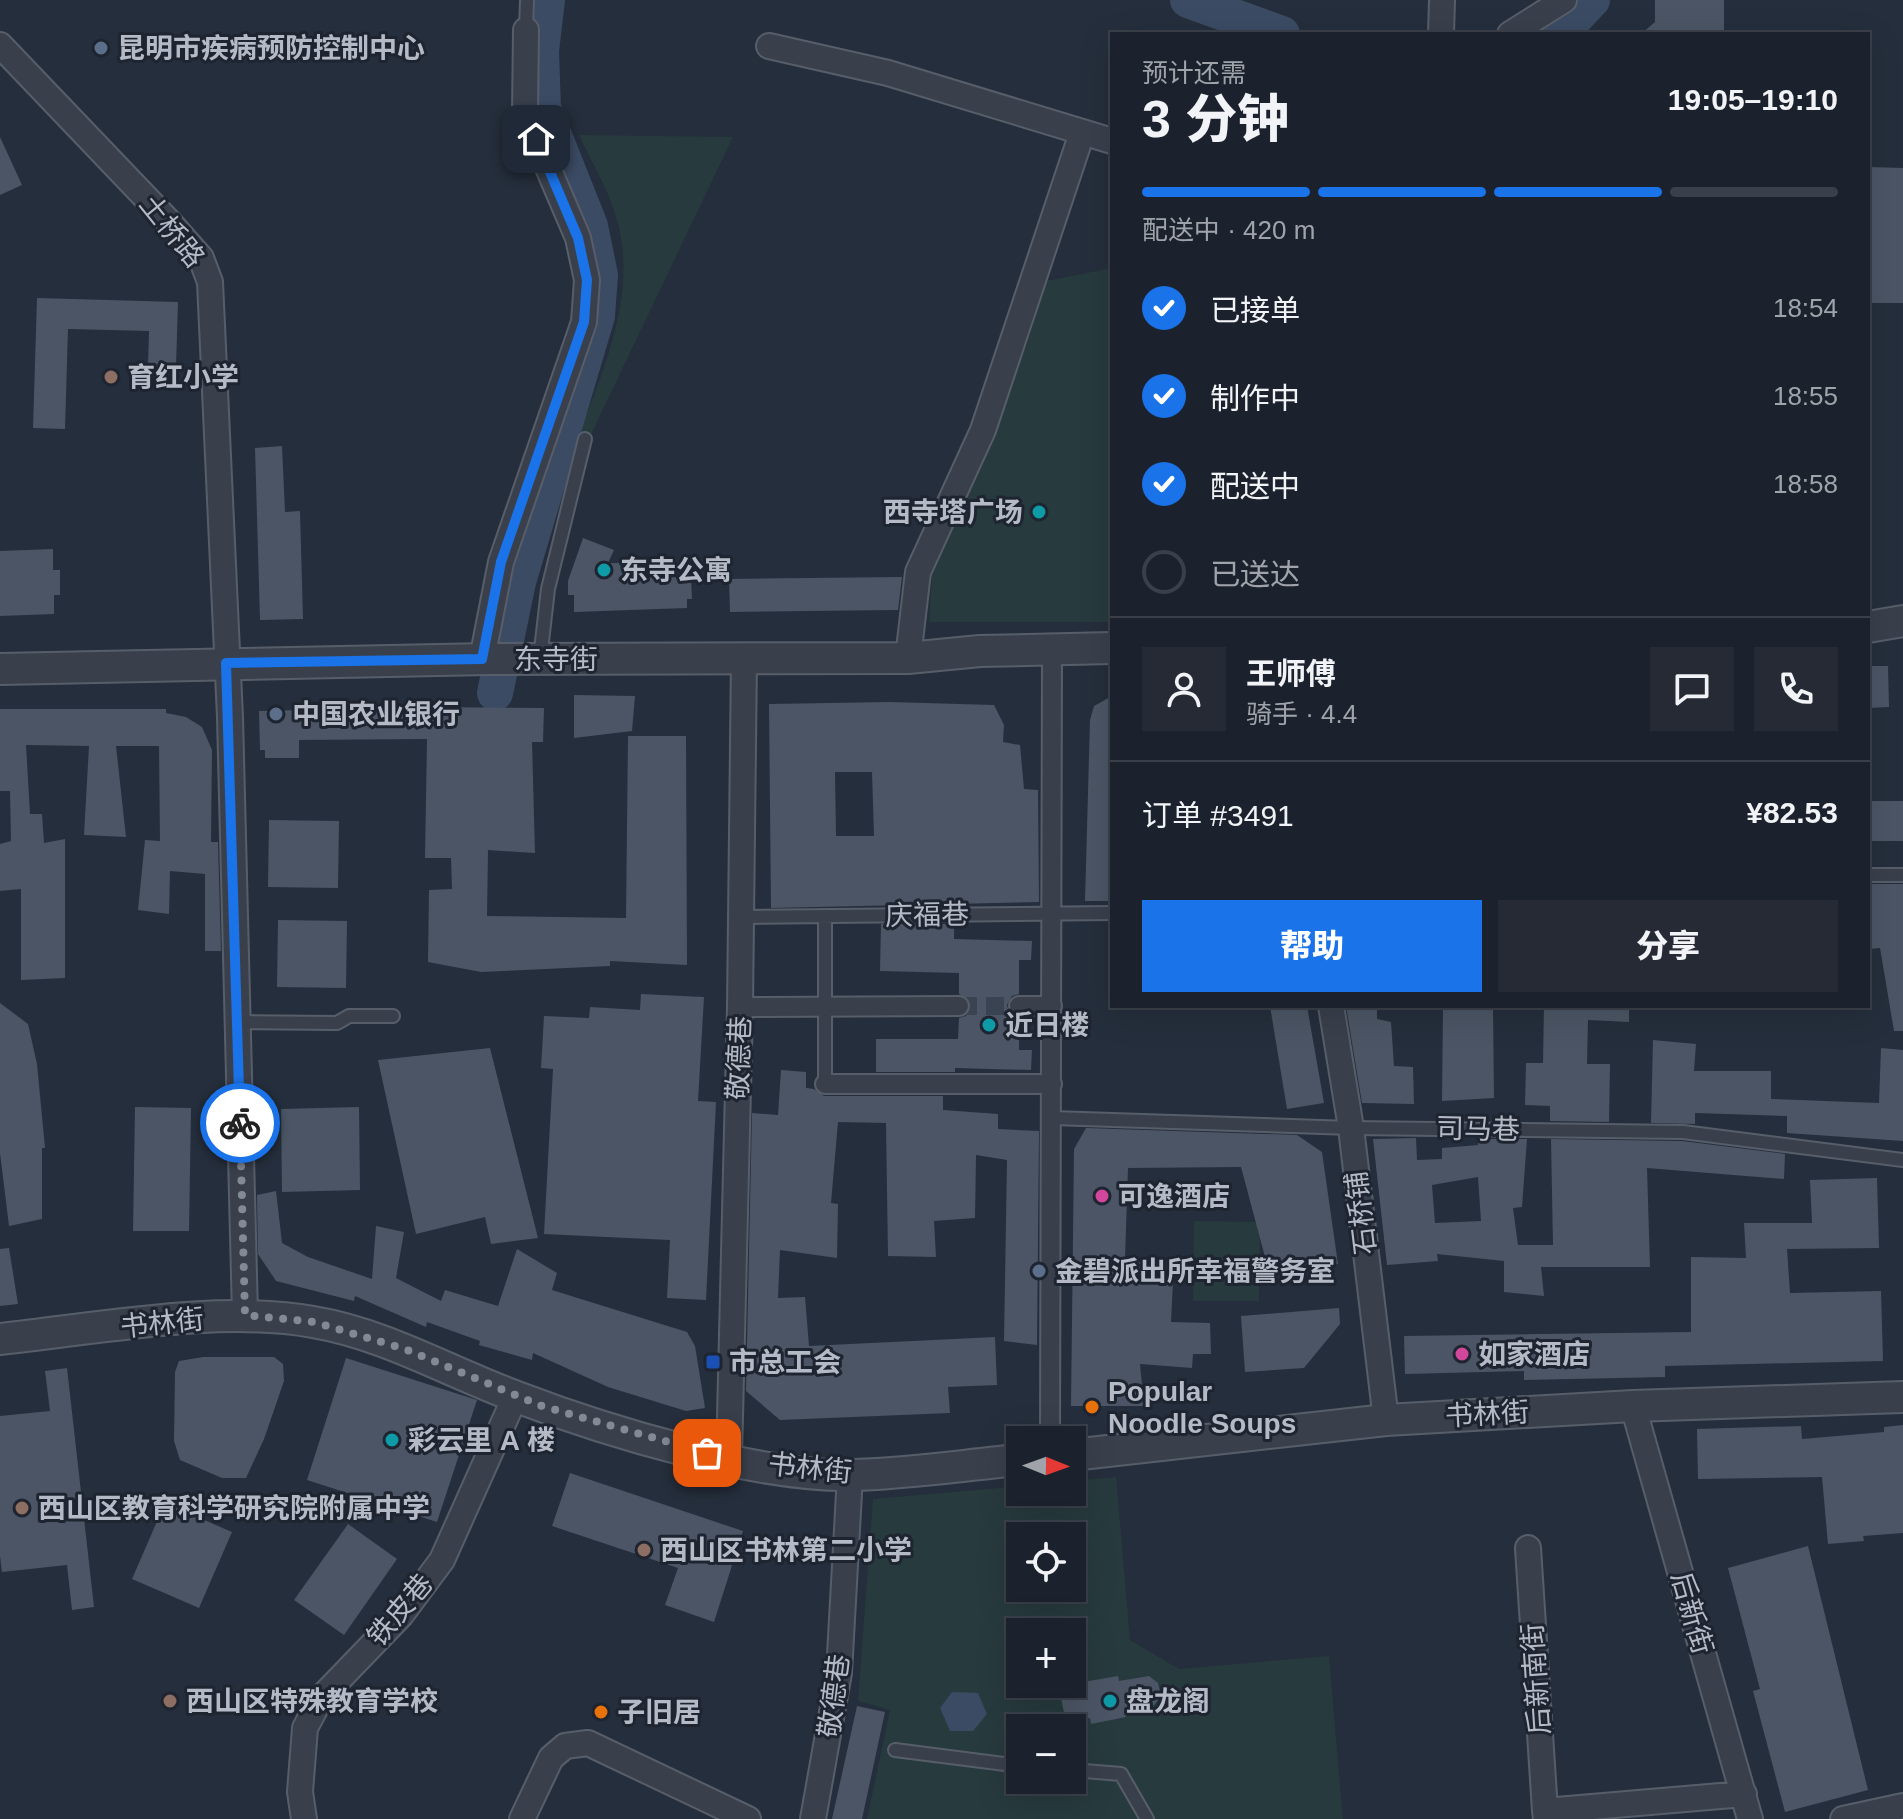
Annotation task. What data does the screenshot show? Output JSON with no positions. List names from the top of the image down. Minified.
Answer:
{"streets":{"street":["土桥路","东寺街","敬德巷","石桥铺","书林街","铁皮巷","后新街","后新南街"],"lane":["庆福巷","司马巷"]},"crossings":[["土桥路","东寺街"],["土桥路","书林街"],["东寺街","敬德巷"],["庆福巷","敬德巷"],["敬德巷","书林街"],["司马巷","石桥铺"],["石桥铺","书林街"],["书林街","铁皮巷"],["书林街","后新街"]],"places":{"other":["昆明市疾病预防控制中心","育红小学","西寺塔广场","东寺公寓","中国农业银行","近日楼","可逸酒店","金碧派出所幸福警务室","如家酒店","Popular Noodle Soups","彩云里 A 楼","西山区教育科学研究院附属中学","西山区书林第二小学","西山区特殊教育学校","盘龙阁","子旧居"],"transit":["市总工会"]},"north":"right","page":{"heading":["3 分钟","预计还需","19:05–19:10"],"panel":["王师傅","骑手 · 4.4","订单 #3491","¥82.53"],"bar":"配送中 · 420 m","list":[["已接单","18:54"],["制作中","18:55"],["配送中","18:58"],"已送达"],"buttons":["帮助","分享"],"map_buttons":["+","−"]}}
